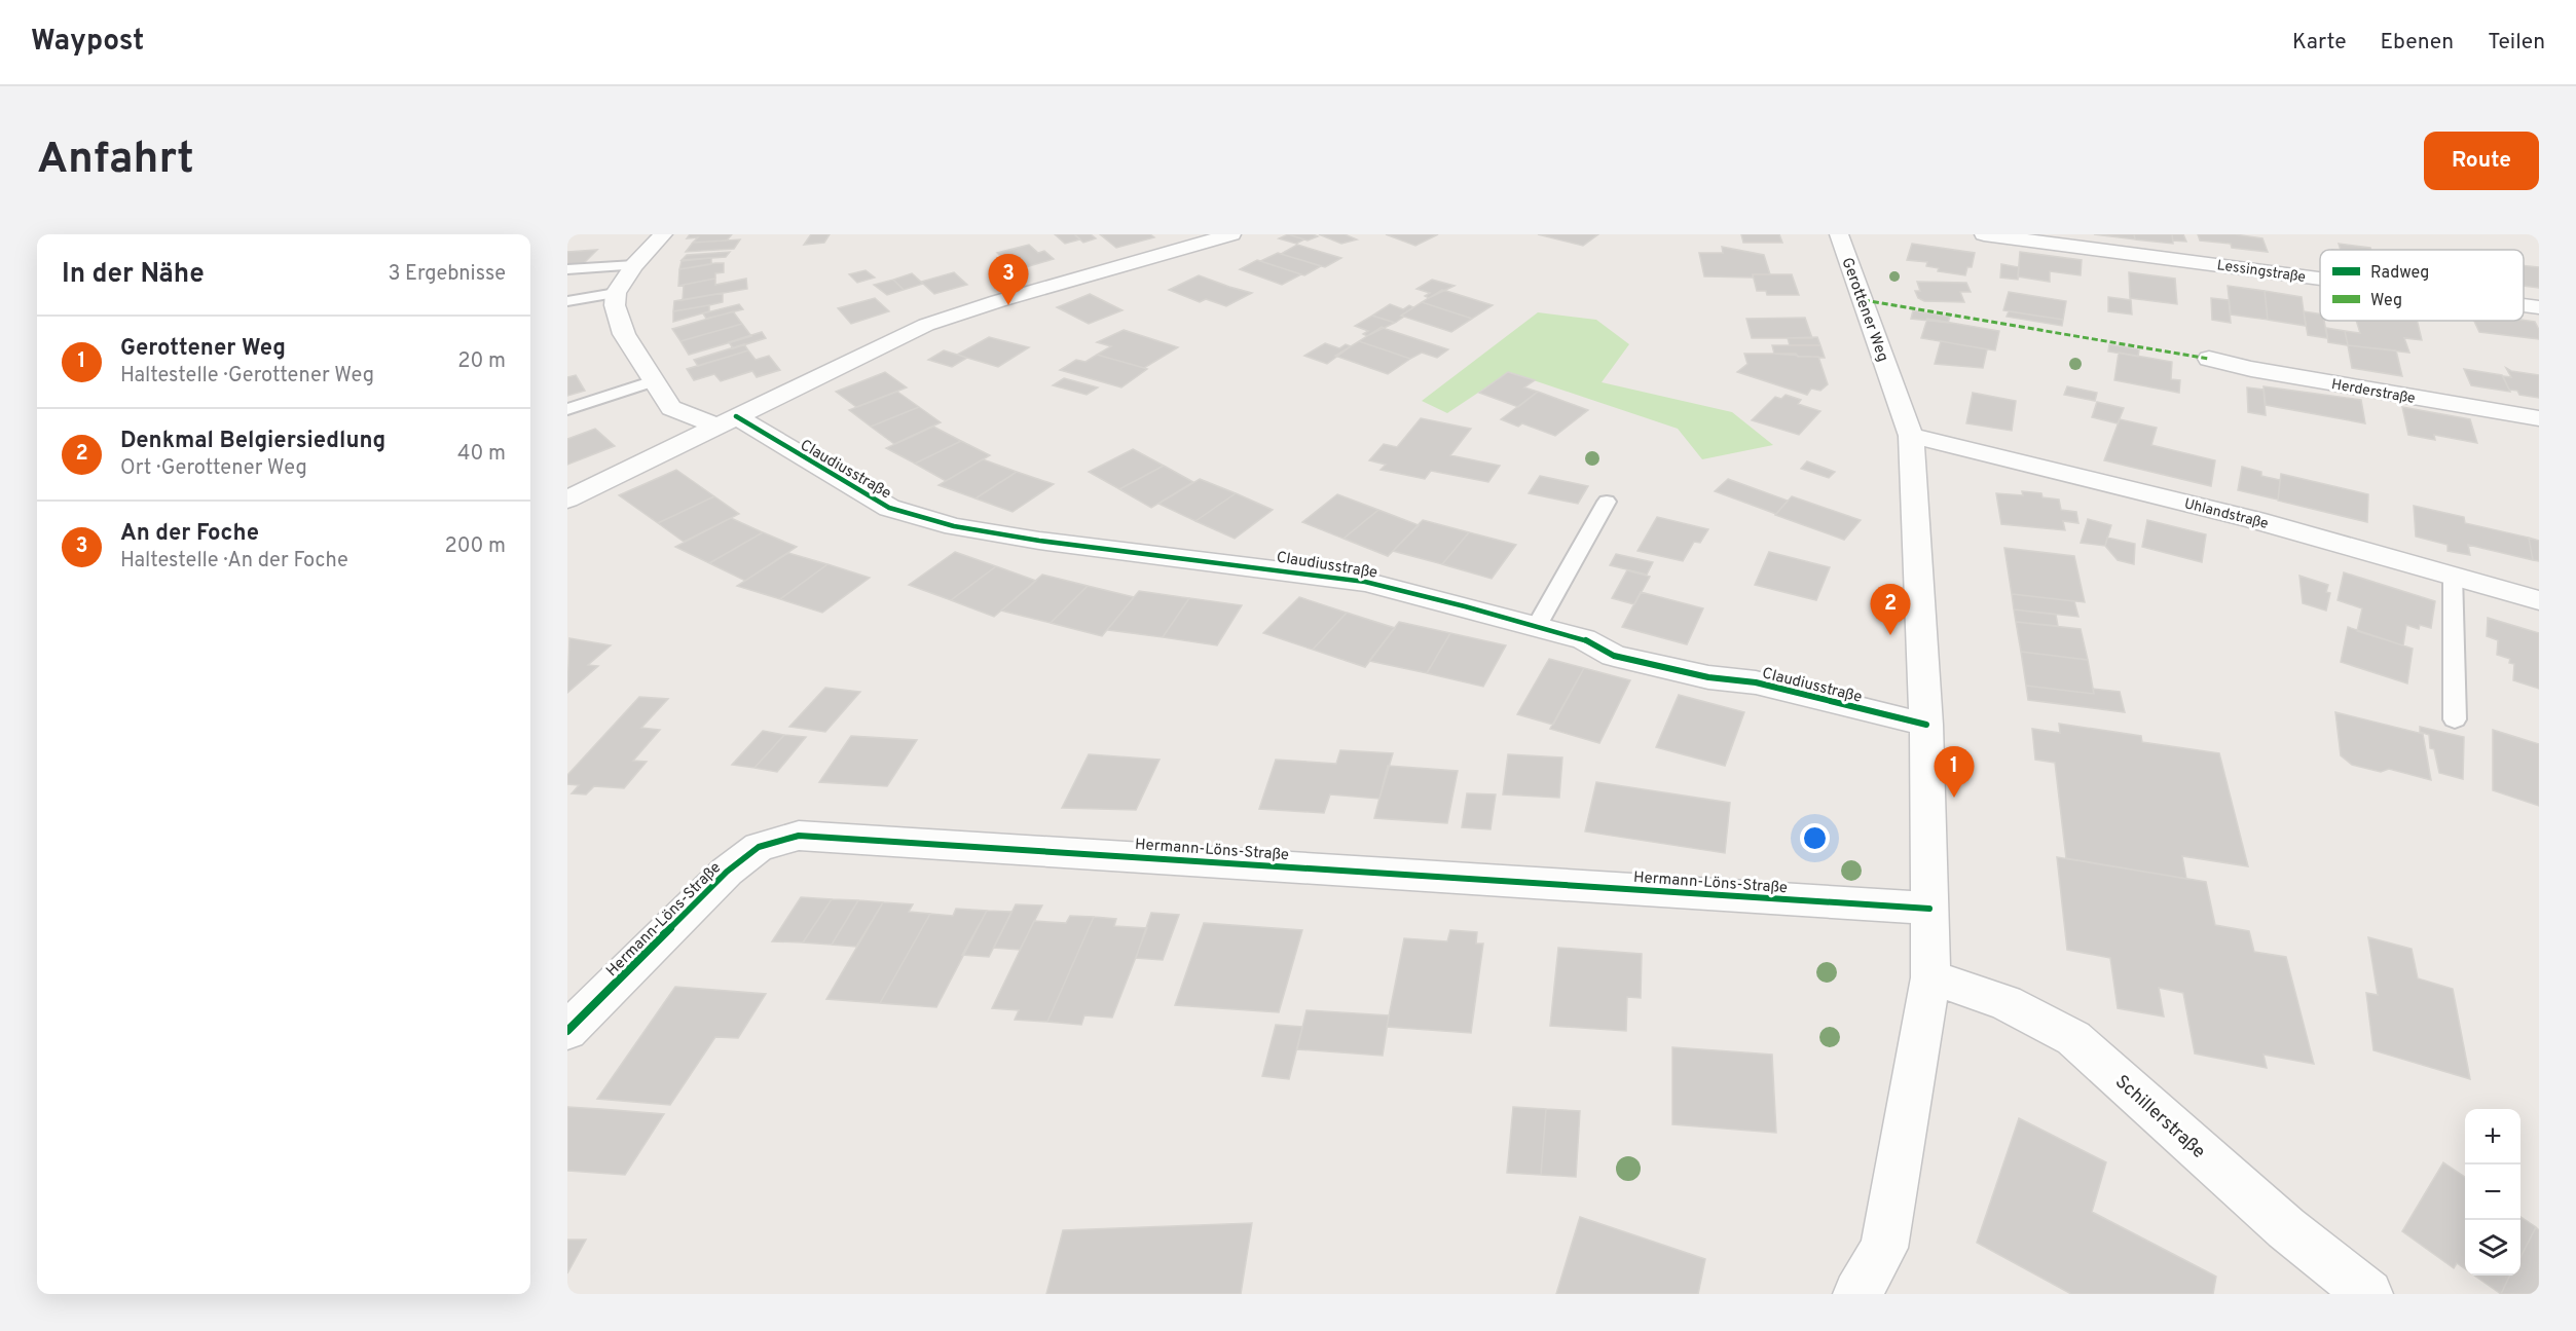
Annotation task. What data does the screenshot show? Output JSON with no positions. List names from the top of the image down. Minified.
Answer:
{"streets":{"street":["Lessingstraße","Gerottener Weg","Herderstraße","Claudiusstraße","Uhlandstraße","Hermann-Löns-Straße","Schillerstraße"]},"crossings":[["Gerottener Weg","Claudiusstraße"],["Gerottener Weg","Uhlandstraße"],["Gerottener Weg","Hermann-Löns-Straße"],["Gerottener Weg","Schillerstraße"]],"legend":["Radweg","Weg"],"page":{"header":"Waypost","nav":["Karte","Ebenen","Teilen"],"buttons":"Route","title":"Anfahrt","heading":["In der Nähe","3 Ergebnisse"],"pins":["3","2","1"],"list":[{"mark":"1","name":"Gerottener Weg","note":"Haltestelle · Gerottener Weg","value":"20 m"},{"mark":"2","name":"Denkmal Belgiersiedlung","note":"Ort · Gerottener Weg","value":"40 m"},{"mark":"3","name":"An der Foche","note":"Haltestelle · An der Foche","value":"200 m"}],"map_buttons":["+","−"]}}
